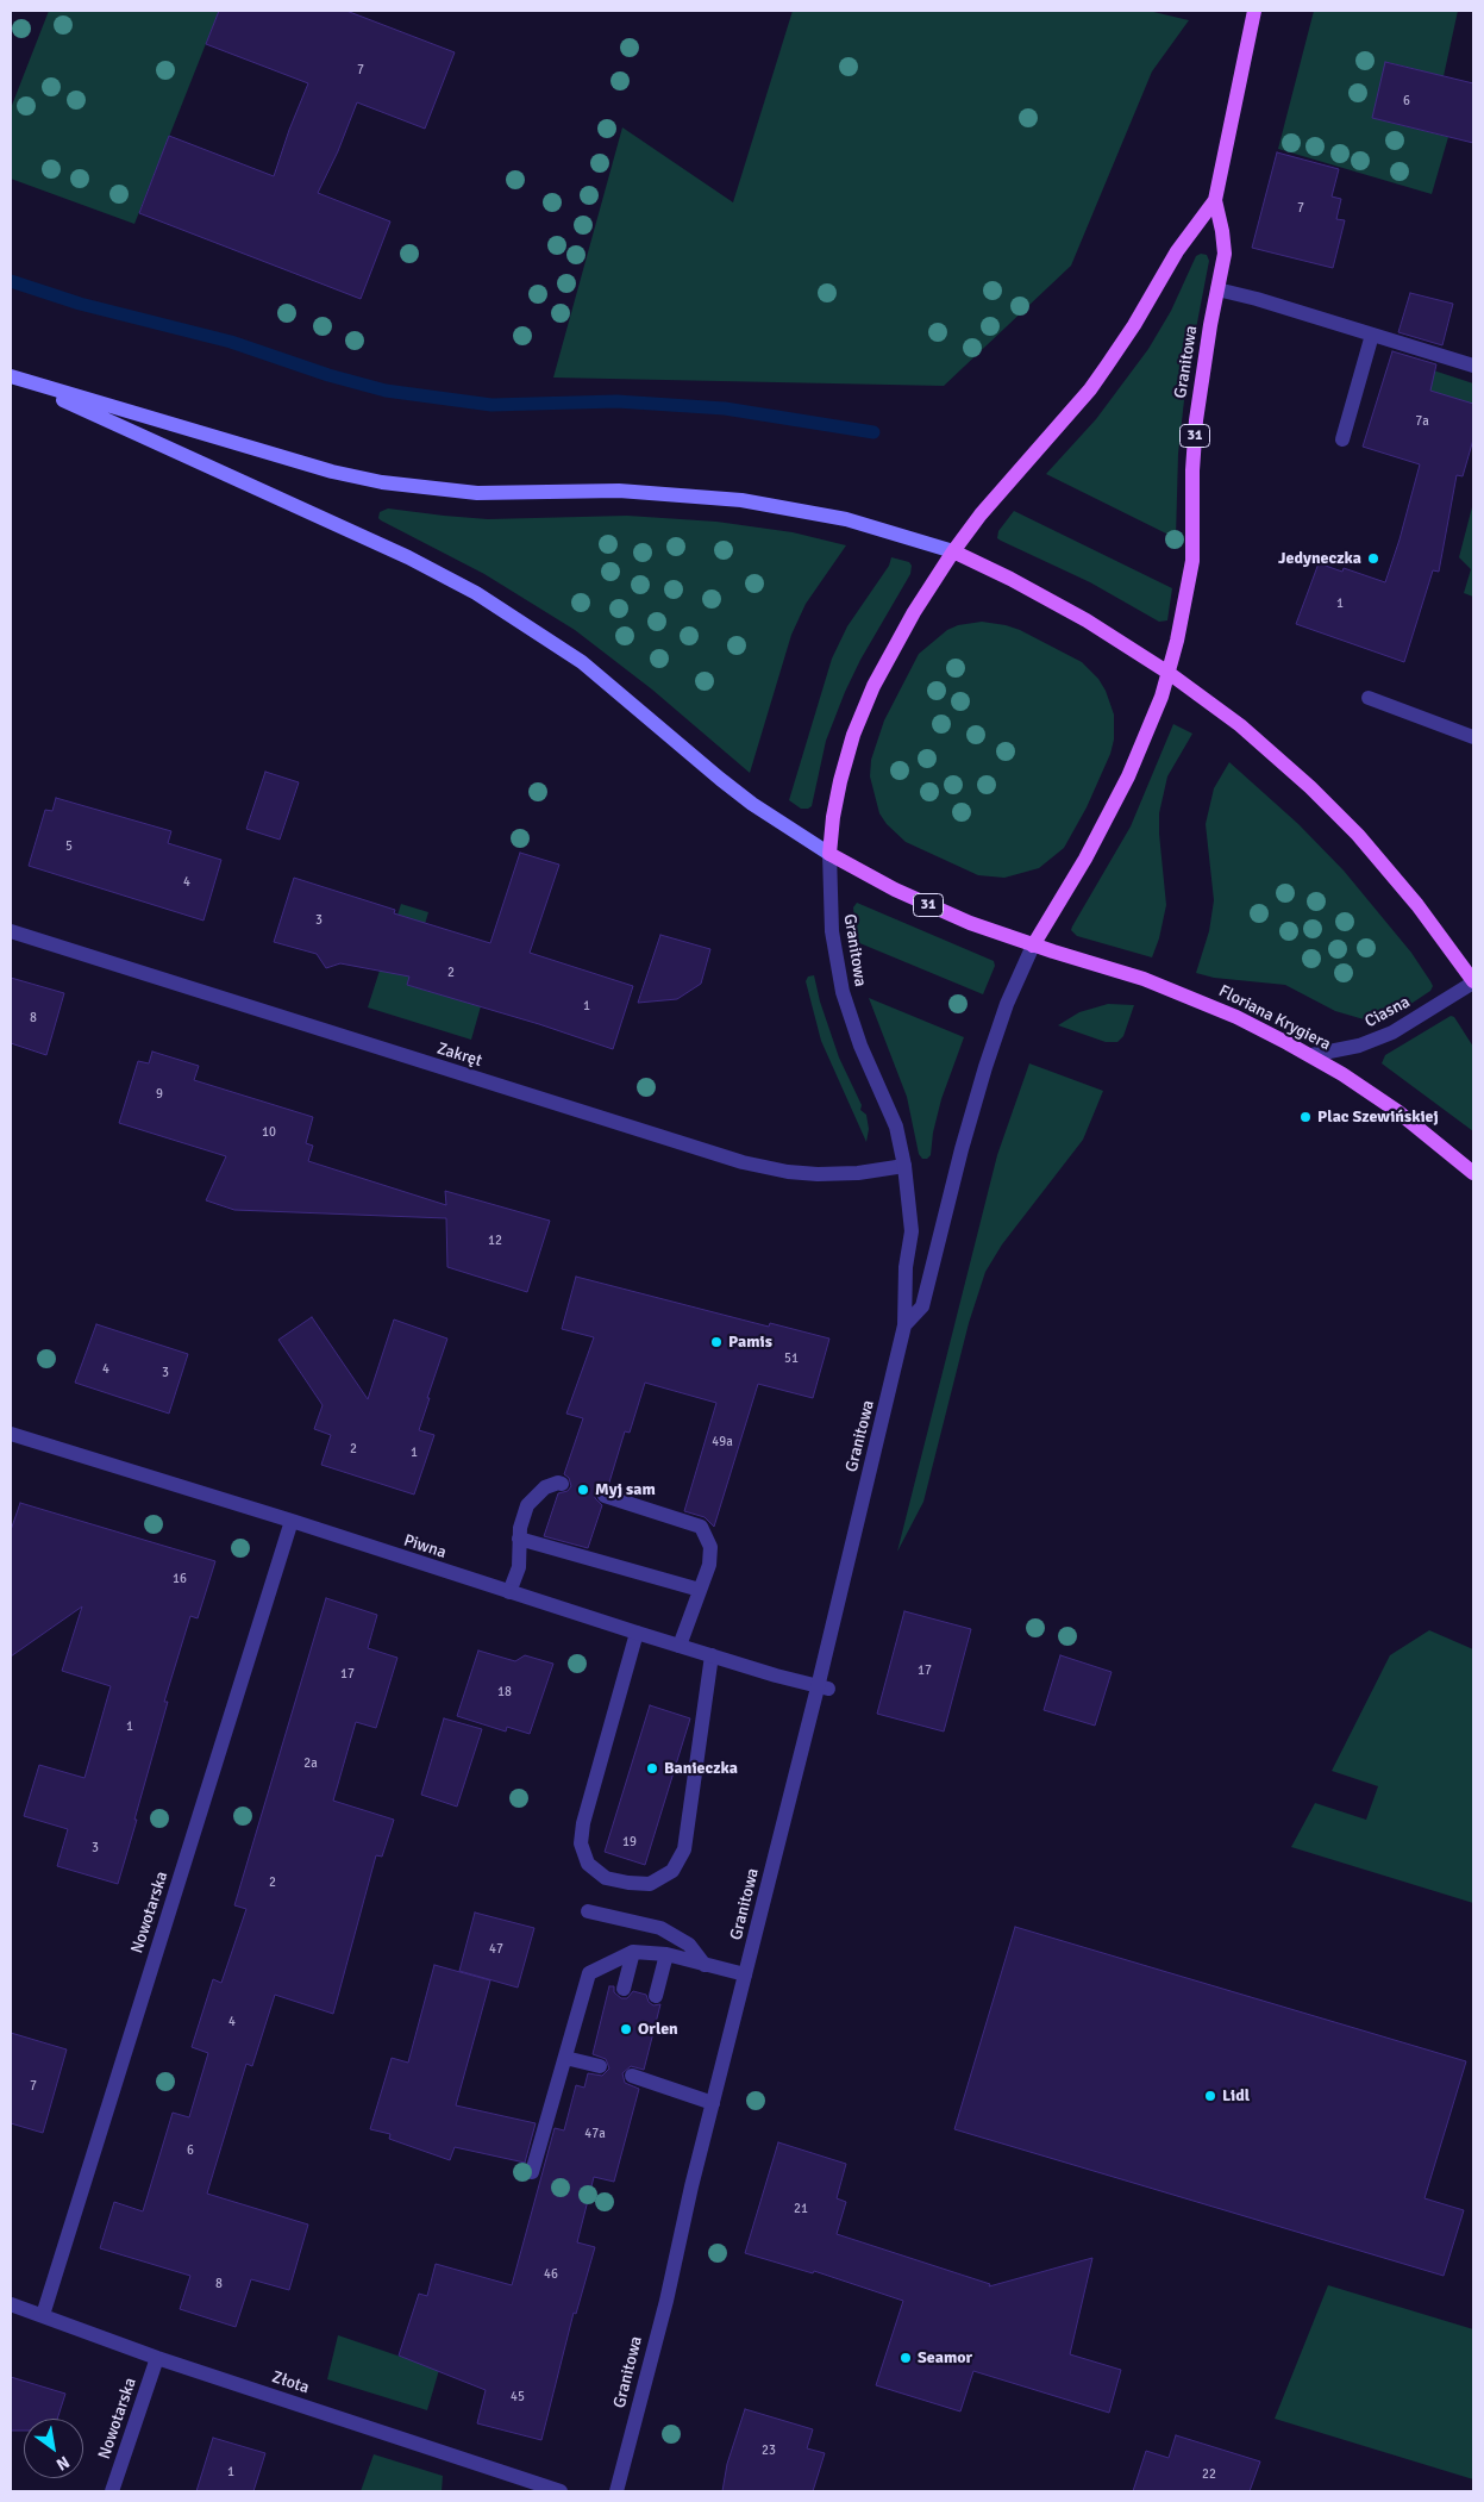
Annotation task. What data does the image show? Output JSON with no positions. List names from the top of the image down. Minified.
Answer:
{"streets":{"main road":["Granitowa","31","Floriana Krygiera"],"street":["Ciasna","Zakręt","Piwna","Nowotarska","Złota"]},"crossings":[["Granitowa","31"],["Granitowa","Floriana Krygiera"],["Granitowa","Zakręt"],["Granitowa","Piwna"],["31","Floriana Krygiera"],["Ciasna","Floriana Krygiera"],["Piwna","Nowotarska"],["Nowotarska","Złota"]],"places":["Jedyneczka","Plac Szewińskiej","Pamis","Myj sam","Banieczka","Orlen","Lidl","Seamor"],"house_numbers":["7","6","7","7a","1","5","4","3","2","1","8","9","10","12","51","4","3","49a","2","1","16","17","17","18","1","2a","19","3","2","47","4","7","47a","6","21","46","8","45","23","1","22"],"north":"bottom right"}
